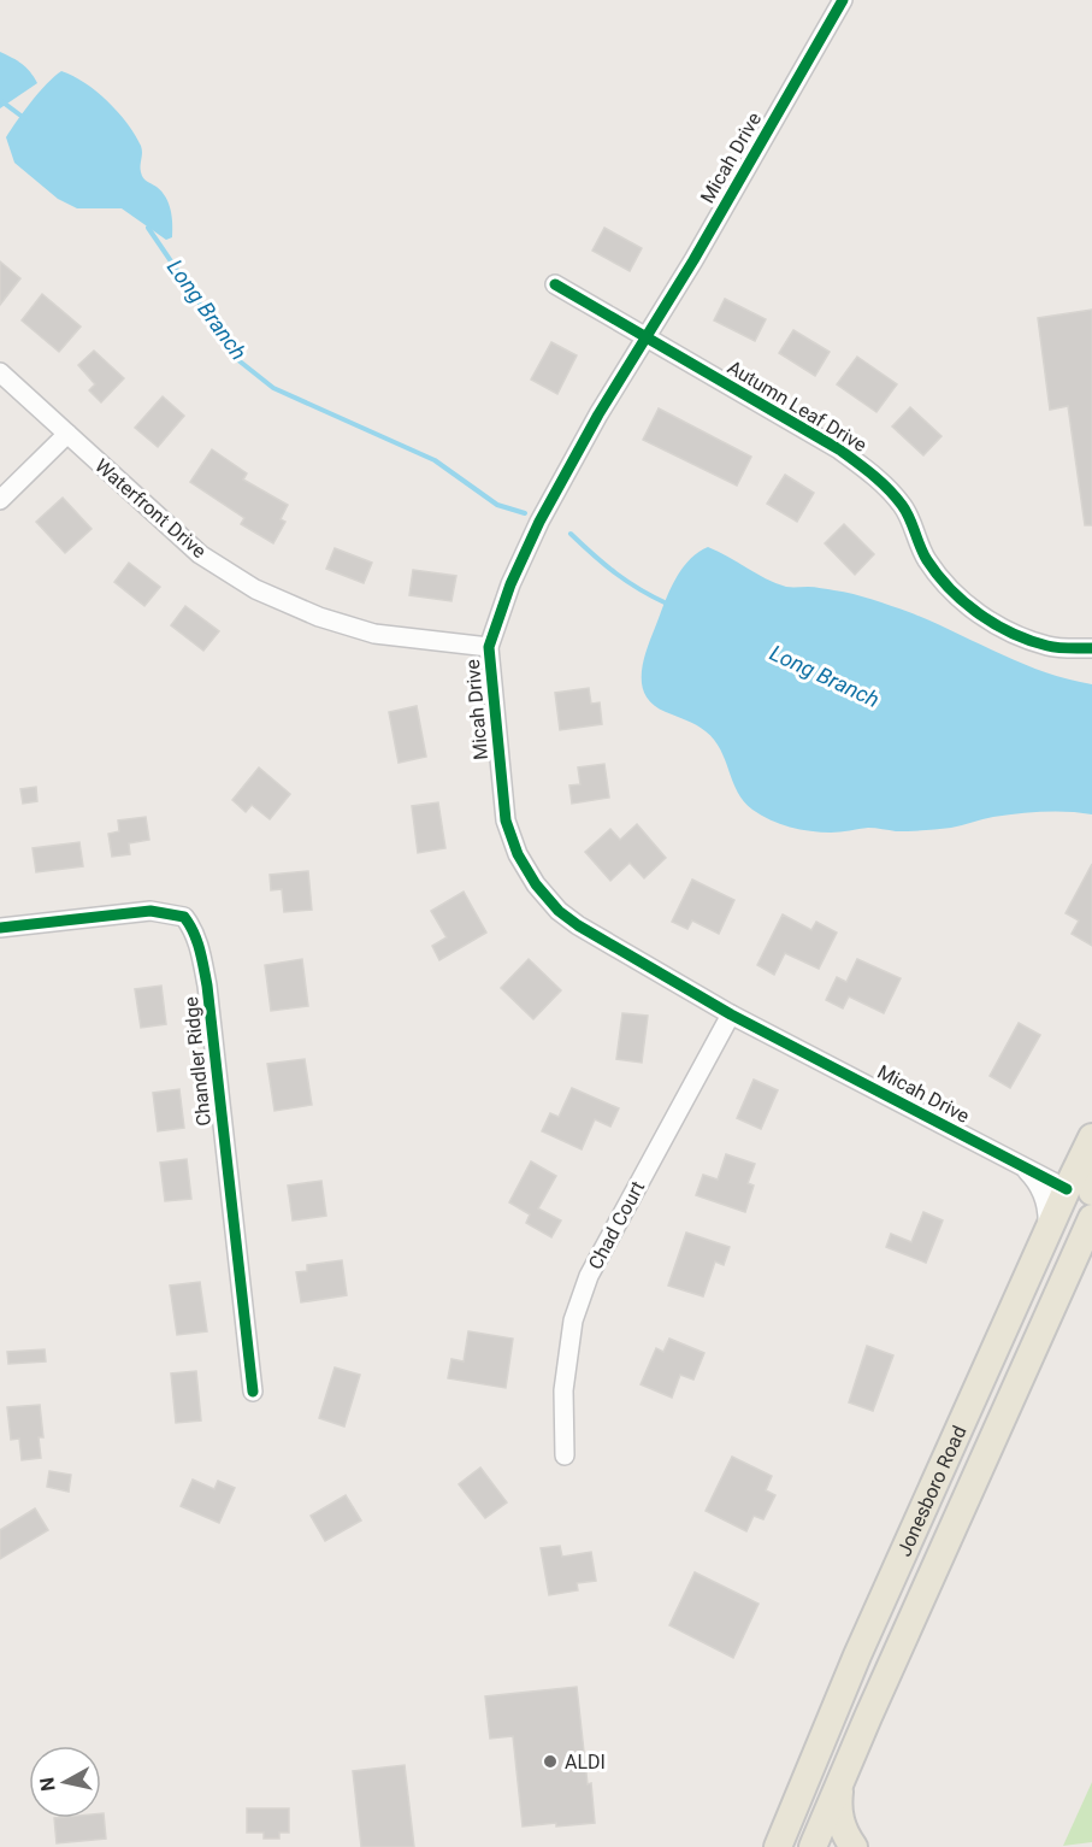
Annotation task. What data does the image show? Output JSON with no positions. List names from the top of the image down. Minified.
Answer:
{"streets":{"main road":["Jonesboro Road"],"street":["Micah Drive","Autumn Leaf Drive","Waterfront Drive","Chandler Ridge","Chad Court"]},"crossings":[["Micah Drive","Autumn Leaf Drive"],["Micah Drive","Waterfront Drive"],["Micah Drive","Chad Court"],["Micah Drive","Jonesboro Road"]],"water":["Long Branch"],"places":["ALDI"],"north":"left"}
